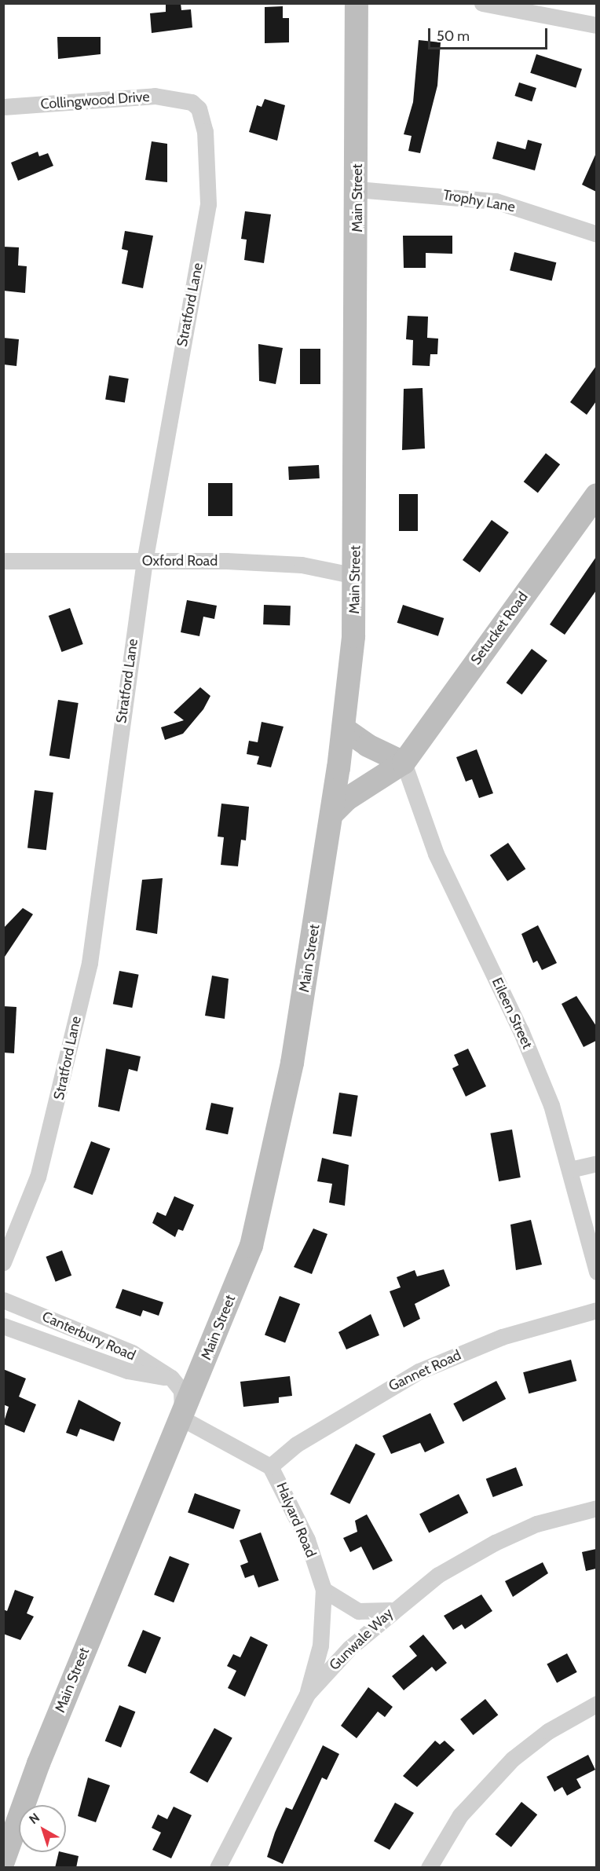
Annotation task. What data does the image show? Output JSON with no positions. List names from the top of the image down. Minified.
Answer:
{"streets":{"main road":["Main Street","Setucket Road"],"street":["Collingwood Drive","Trophy Lane","Stratford Lane","Oxford Road","Eileen Street","Canterbury Road","Gannet Road","Halyard Road","Gunwale Way"]},"crossings":[["Collingwood Drive","Stratford Lane"],["Main Street","Trophy Lane"],["Main Street","Oxford Road"],["Main Street","Setucket Road"],["Main Street","Halyard Road"],["Stratford Lane","Oxford Road"],["Setucket Road","Eileen Street"],["Gannet Road","Halyard Road"],["Halyard Road","Gunwale Way"]],"scale_bar":"50 m","north":"top left"}
